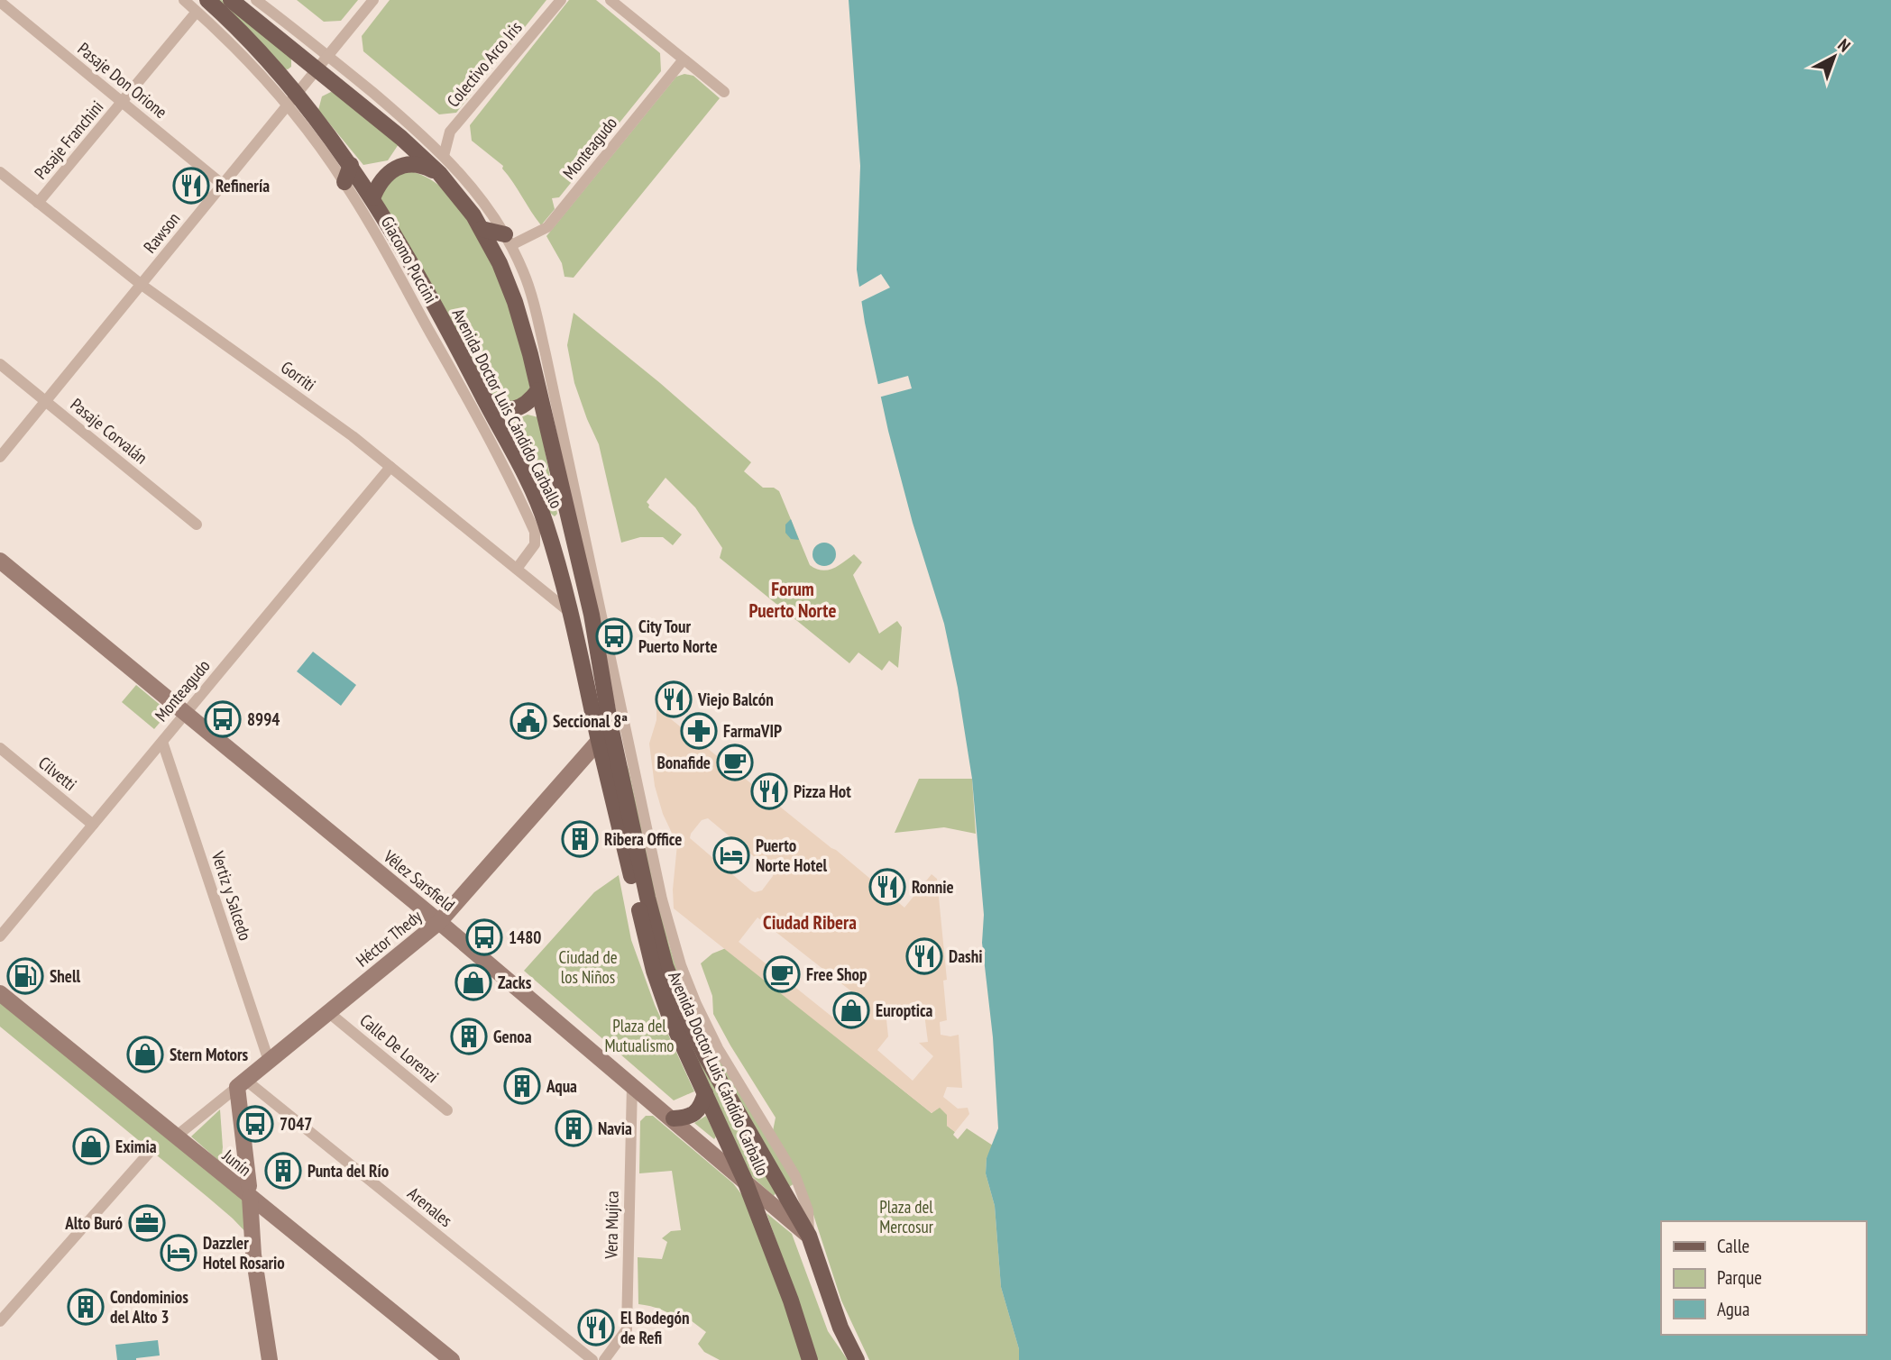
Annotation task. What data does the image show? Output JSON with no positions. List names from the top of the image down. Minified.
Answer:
{"streets":{"main road":["Avenida Doctor Luis Cándido Carballo","Vélez Sarsfield","Héctor Thedy","Junín"],"street":["Colectivo Arco Iris","Pasaje Don Orione","Pasaje Franchini","Monteagudo","Rawson","Giacomo Puccini","Gorriti","Pasaje Corvalán","Cilvetti","Vertiz y Salcedo","Calle De Lorenzi","Arenales","Vera Mujíca"]},"crossings":[["Colectivo Arco Iris","Avenida Doctor Luis Cándido Carballo"],["Pasaje Don Orione","Pasaje Franchini"],["Pasaje Don Orione","Rawson"],["Pasaje Franchini","Giacomo Puccini"],["Pasaje Franchini","Gorriti"],["Pasaje Franchini","Avenida Doctor Luis Cándido Carballo"],["Monteagudo","Gorriti"],["Monteagudo","Avenida Doctor Luis Cándido Carballo"],["Monteagudo","Cilvetti"],["Monteagudo","Vélez Sarsfield"],["Monteagudo","Vertiz y Salcedo"],["Rawson","Giacomo Puccini"],["Rawson","Gorriti"],["Rawson","Avenida Doctor Luis Cándido Carballo"],["Rawson","Pasaje Corvalán"],["Giacomo Puccini","Gorriti"],["Giacomo Puccini","Avenida Doctor Luis Cándido Carballo"],["Gorriti","Avenida Doctor Luis Cándido Carballo"],["Avenida Doctor Luis Cándido Carballo","Vélez Sarsfield"],["Avenida Doctor Luis Cándido Carballo","Héctor Thedy"],["Vélez Sarsfield","Héctor Thedy"],["Vélez Sarsfield","Vera Mujíca"],["Vertiz y Salcedo","Héctor Thedy"],["Héctor Thedy","Calle De Lorenzi"],["Héctor Thedy","Junín"],["Héctor Thedy","Arenales"]],"districts":["Forum Puerto Norte","Ciudad Ribera"],"parks":["Ciudad de los Niños","Plaza del Mutualismo","Plaza del Mercosur"],"places":{"restaurant":["Refinería","Viejo Balcón","Pizza Hot","Ronnie","Dashi","El Bodegón de Refi"],"bus stop":["City Tour Puerto Norte","8994","1480","7047"],"public building":["Seccional 8ª"],"pharmacy":["FarmaVIP"],"cafe":["Bonafide","Free Shop"],"building":["Ribera Office","Genoa","Aqua","Navia","Punta del Río","Condominios del Alto 3"],"hotel":["Puerto Norte Hotel","Dazzler Hotel Rosario"],"fuel station":["Shell"],"shop":["Zacks","Europtica","Stern Motors","Eximia"],"office":["Alto Buró"]},"legend":["Calle","Parque","Agua"],"north":"top right"}
